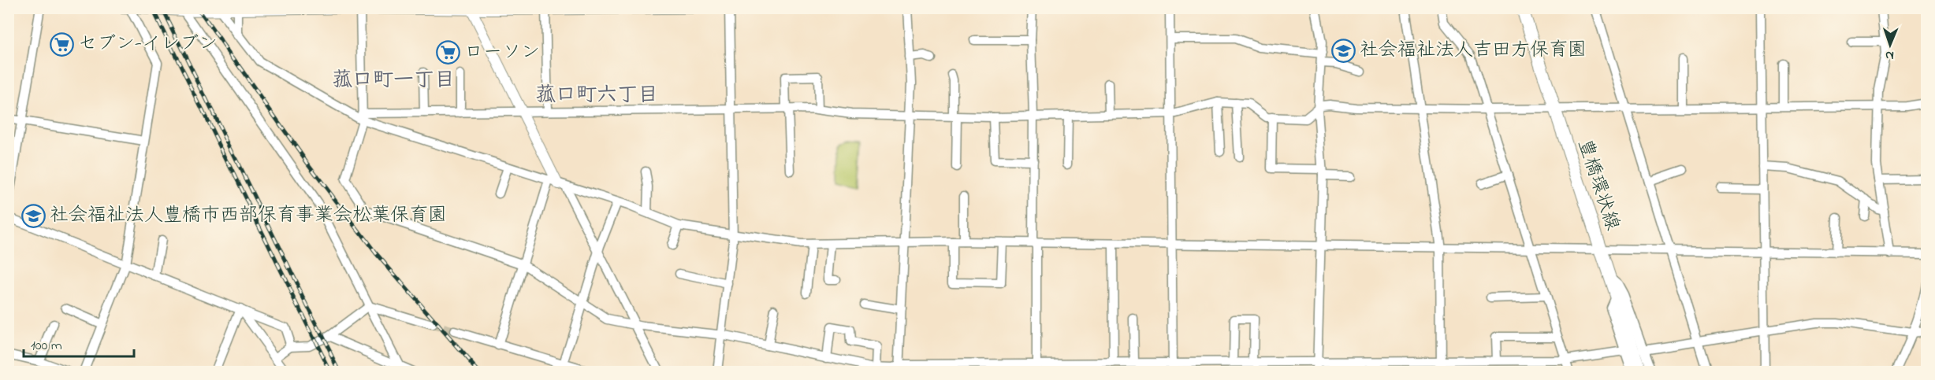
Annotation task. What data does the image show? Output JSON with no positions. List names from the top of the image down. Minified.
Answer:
{"streets":{"main road":["豊橋環状線"]},"districts":["菰口町一丁目","菰口町六丁目"],"places":{"supermarket":["セブン-イレブン","ローソン"],"school or university":["社会福祉法人吉田方保育園","社会福祉法人豊橋市西部保育事業会松葉保育園"]},"scale_bar":"100 m","north":"bottom"}
